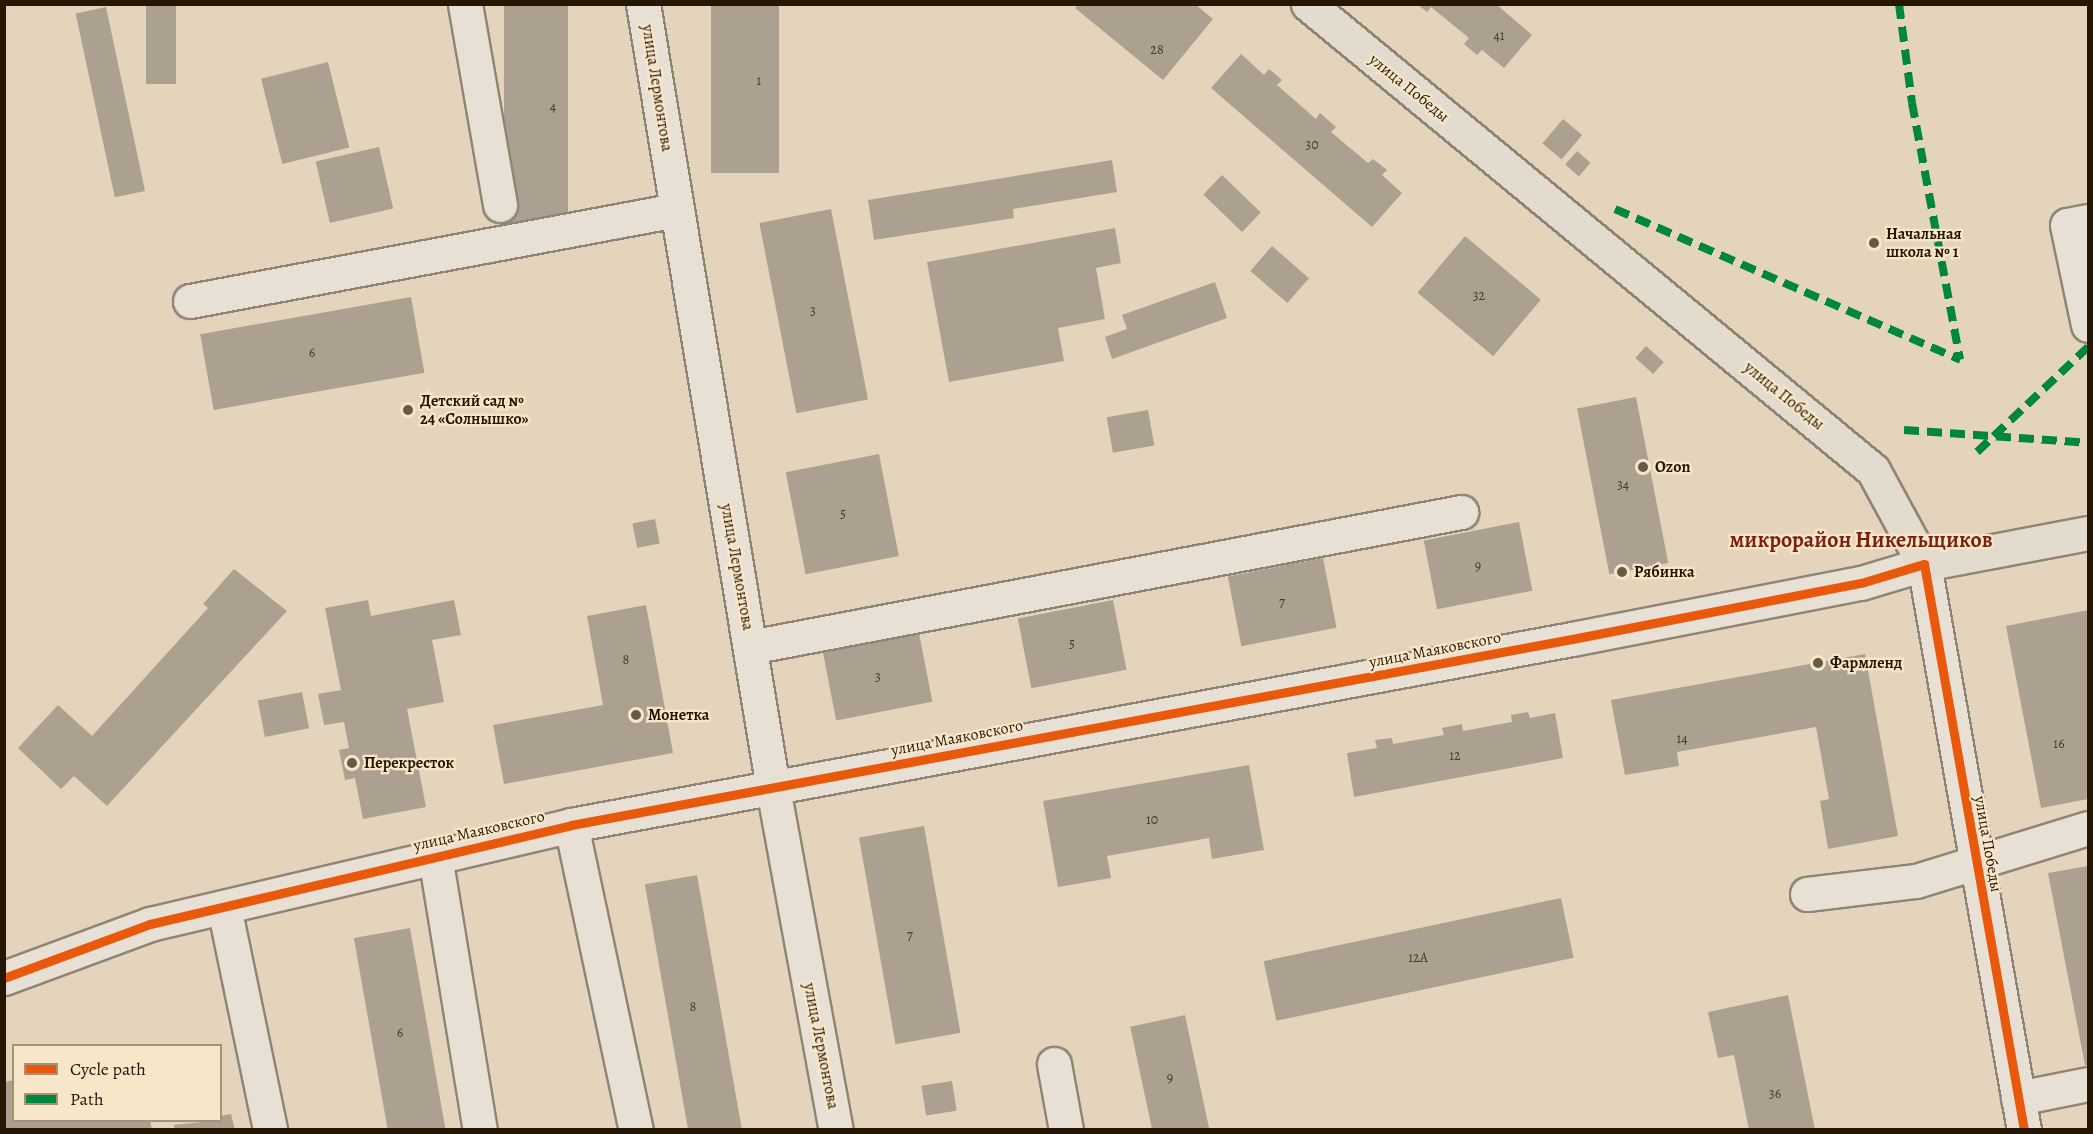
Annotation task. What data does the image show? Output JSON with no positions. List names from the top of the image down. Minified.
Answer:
{"streets":{"main road":["улица Победы","улица Маяковского"],"street":["улица Лермонтова"]},"crossings":[["улица Лермонтова","улица Маяковского"],["улица Победы","улица Маяковского"]],"districts":["микрорайон Никельщиков"],"places":["Начальная школа № 1","Детский сад № 24 «Солнышко»","Ozon","Рябинка","Фармленд","Монетка","Перекресток"],"house_numbers":["41","28","1","4","30","32","3","6","34","5","9","7","5","8","3","14","16","12","10","7","12А","8","6","9","36"],"legend":["Cycle path","Path"]}
